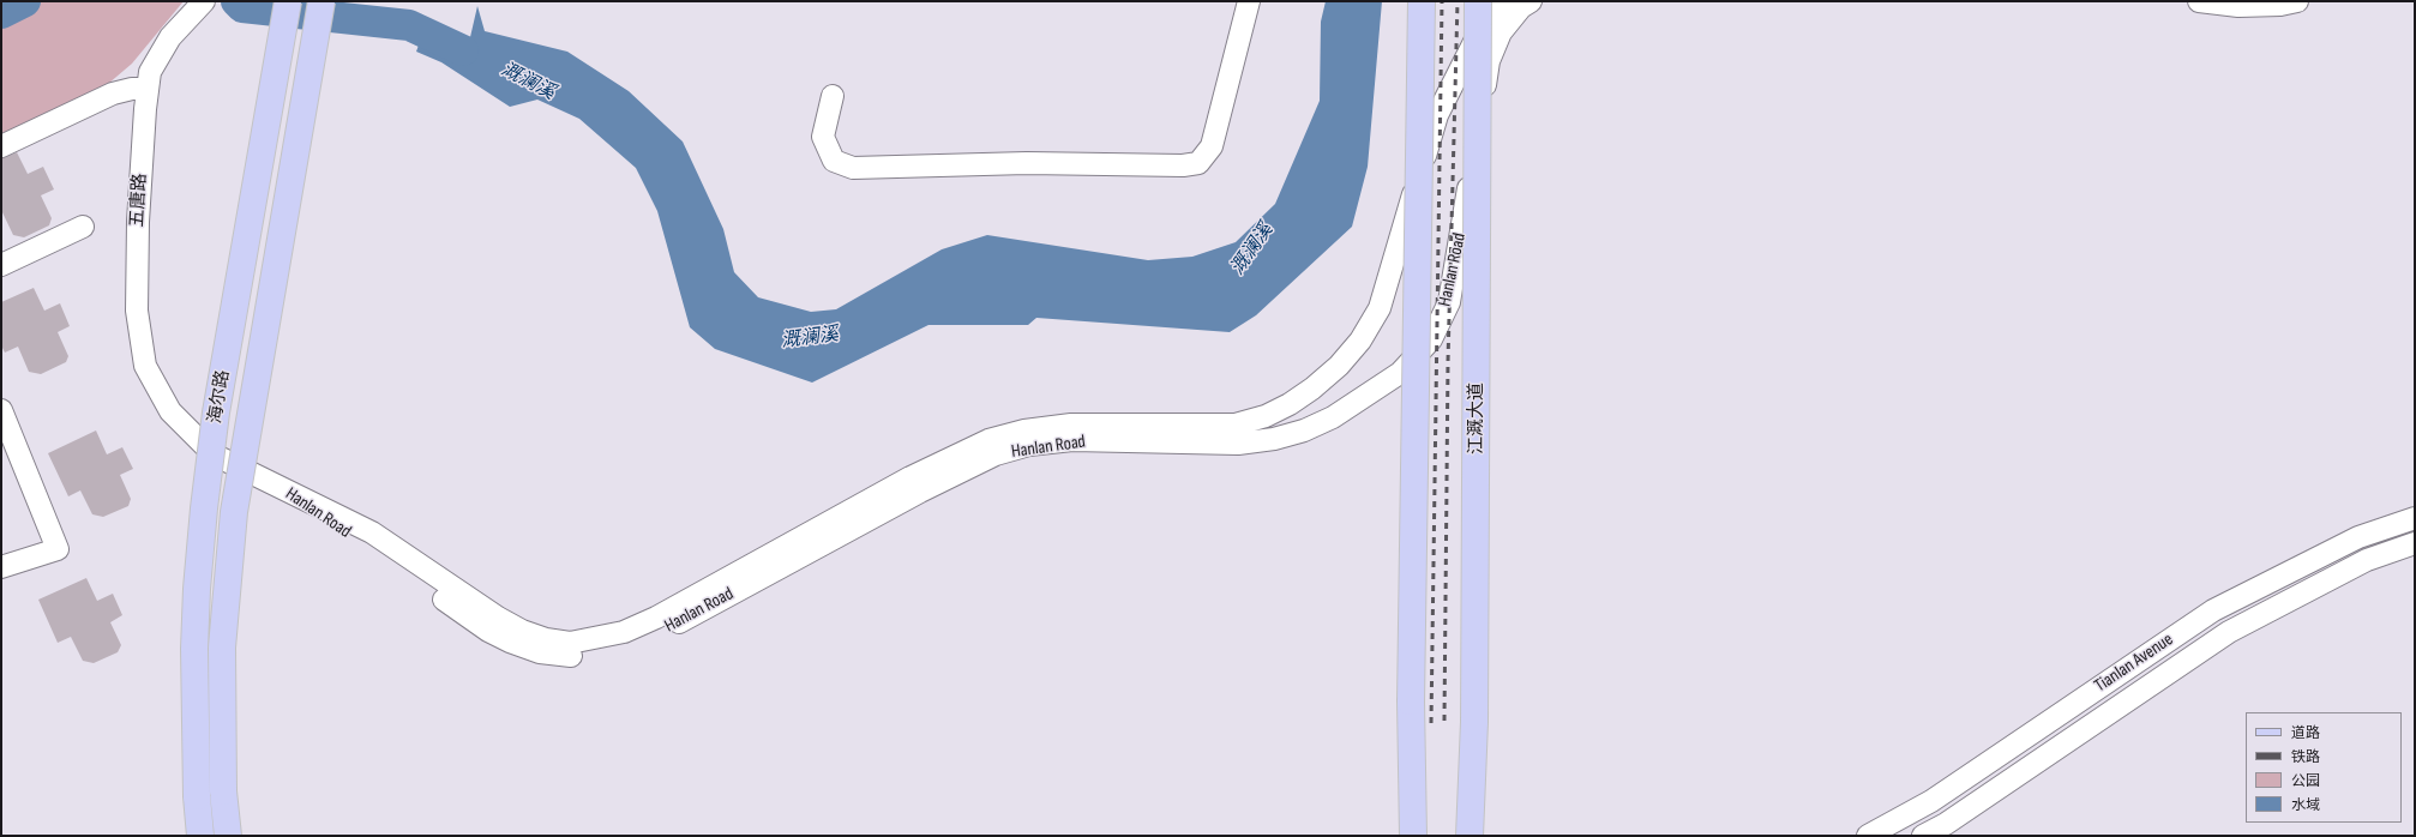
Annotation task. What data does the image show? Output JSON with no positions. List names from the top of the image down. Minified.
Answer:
{"streets":{"main road":["海尔路","江溉大道"],"street":["五唐路","Hanlan Road","Tianlan Avenue"]},"crossings":[["五唐路","Hanlan Road"]],"water":["溉澜溪"],"legend":["道路","铁路","公园","水域"]}
